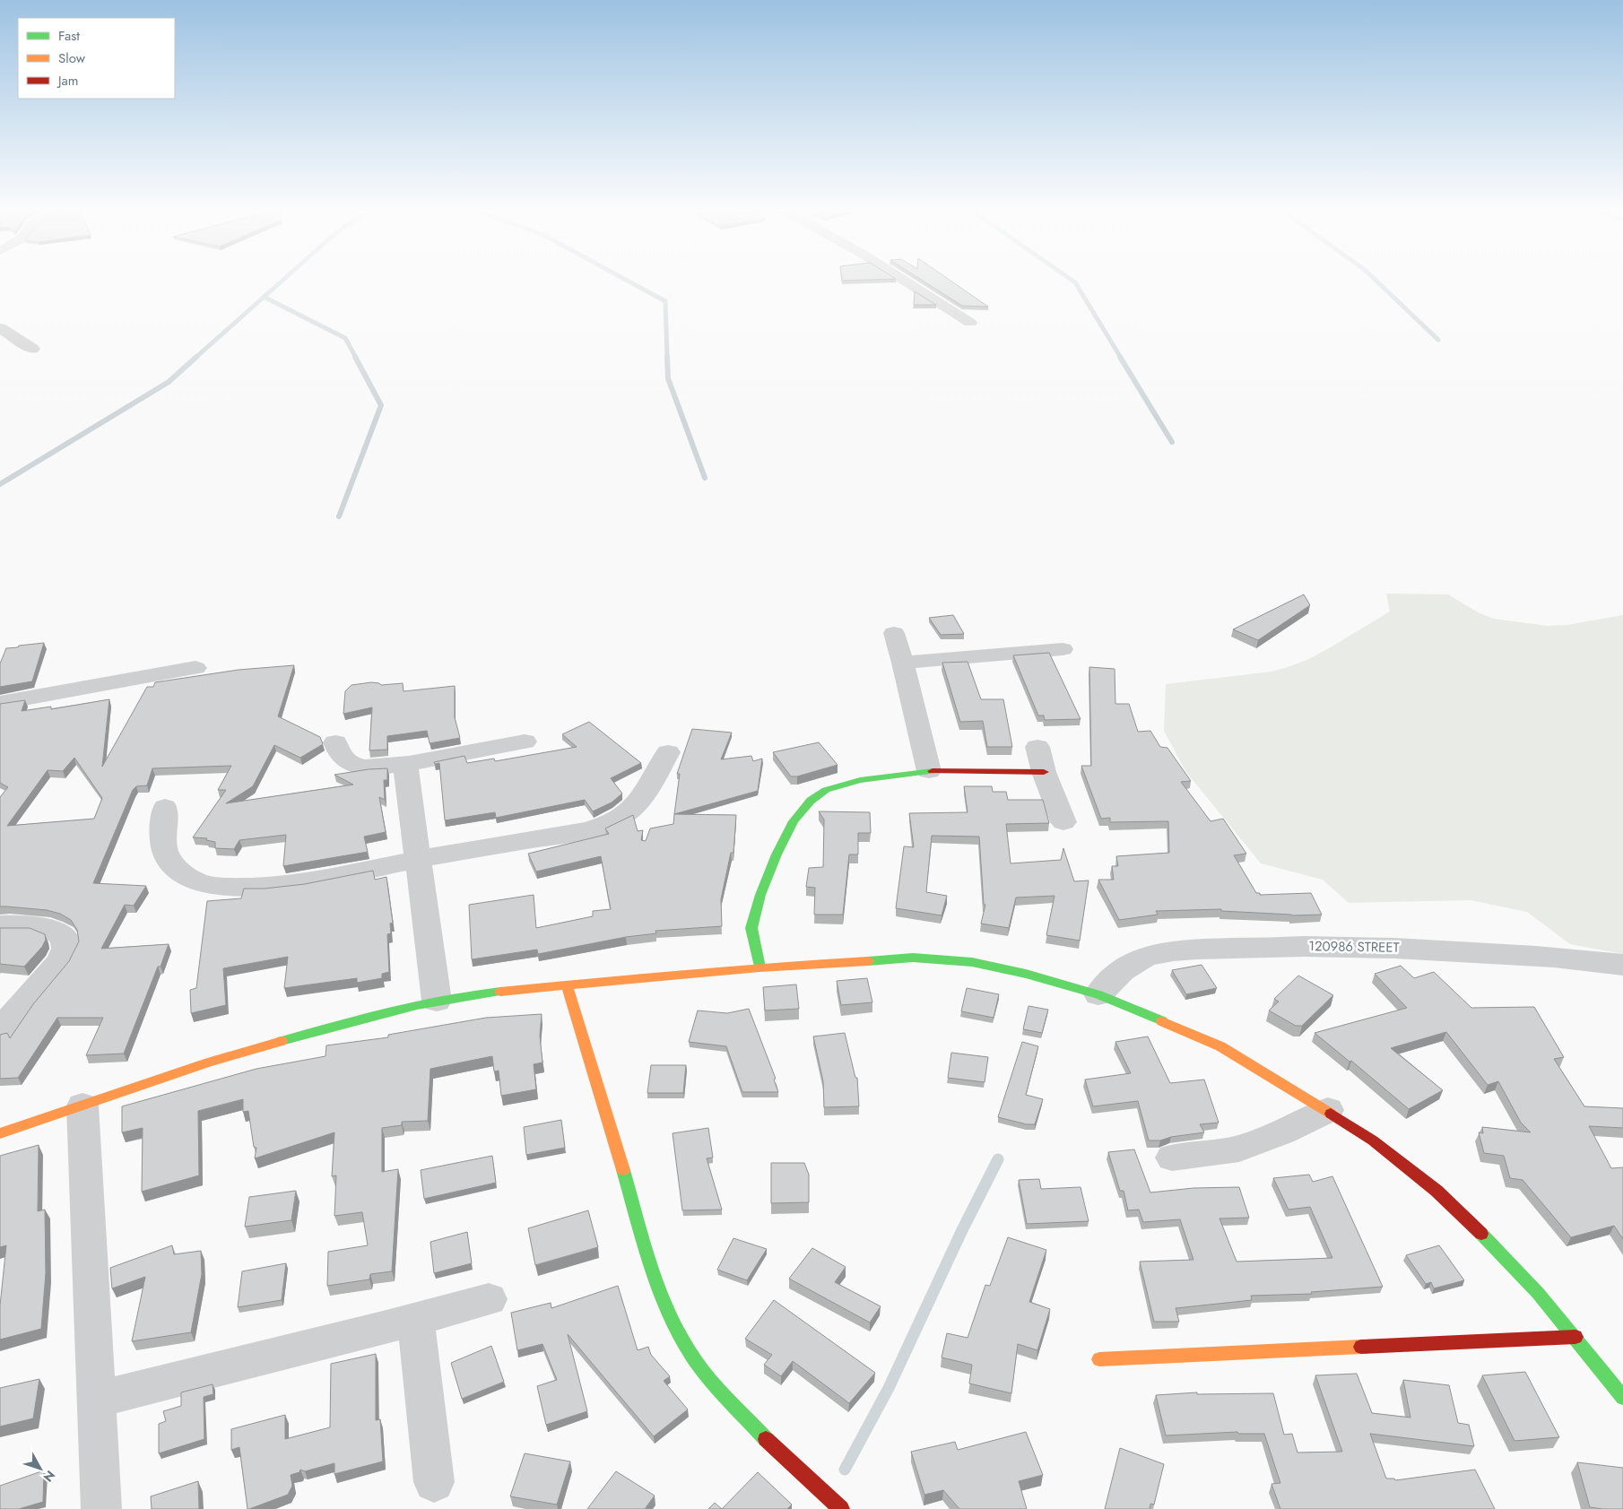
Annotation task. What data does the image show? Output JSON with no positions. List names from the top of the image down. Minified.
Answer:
{"streets":{"street":["120986 STREET"]},"legend":["Fast","Slow","Jam"],"north":"bottom right"}
